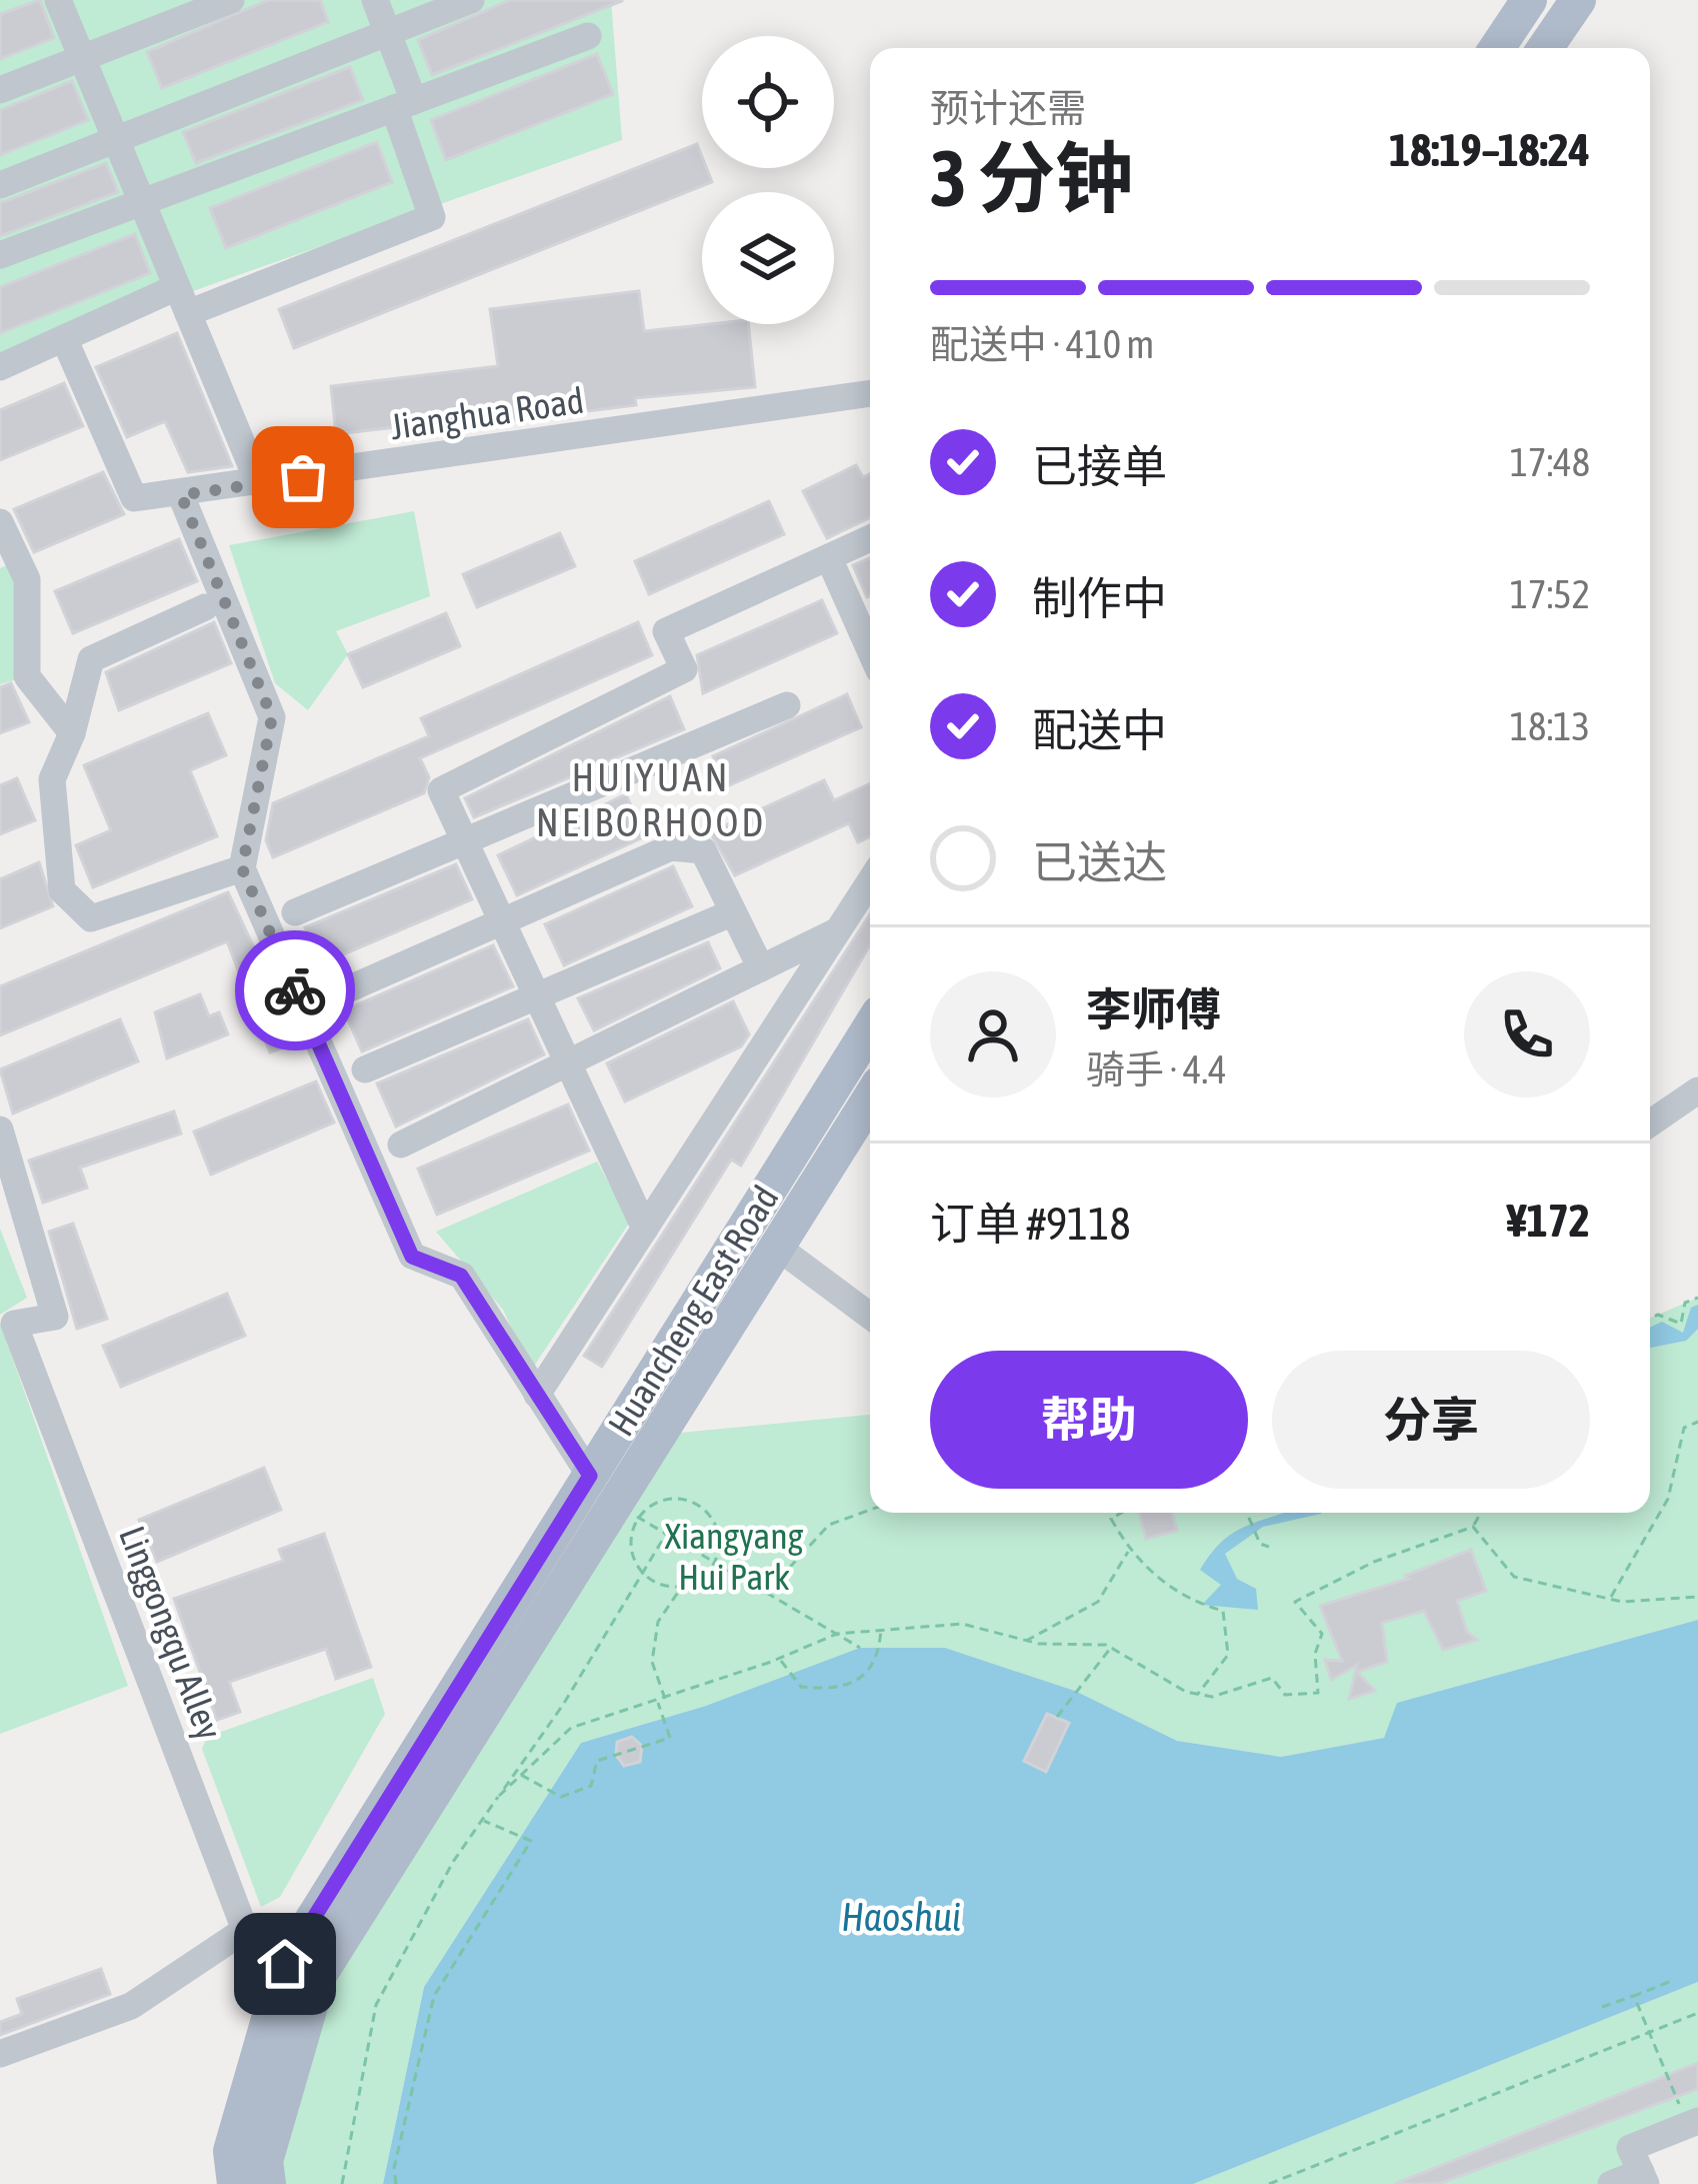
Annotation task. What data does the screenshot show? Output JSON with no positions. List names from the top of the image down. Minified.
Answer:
{"streets":{"main road":["Huancheng East Road"],"street":["Jianghua Road","Linggongqu Alley"]},"districts":["HUIYUAN NEIBORHOOD"],"water":["Haoshui"],"parks":["Xiangyang Hui Park"],"page":{"heading":["3 分钟","预计还需","18:19–18:24"],"panel":["李师傅","骑手 · 4.4","订单 #9118","¥172"],"bar":"配送中 · 410 m","list":[["已接单","17:48"],["制作中","17:52"],["配送中","18:13"],"已送达"],"buttons":["帮助","分享"]}}
